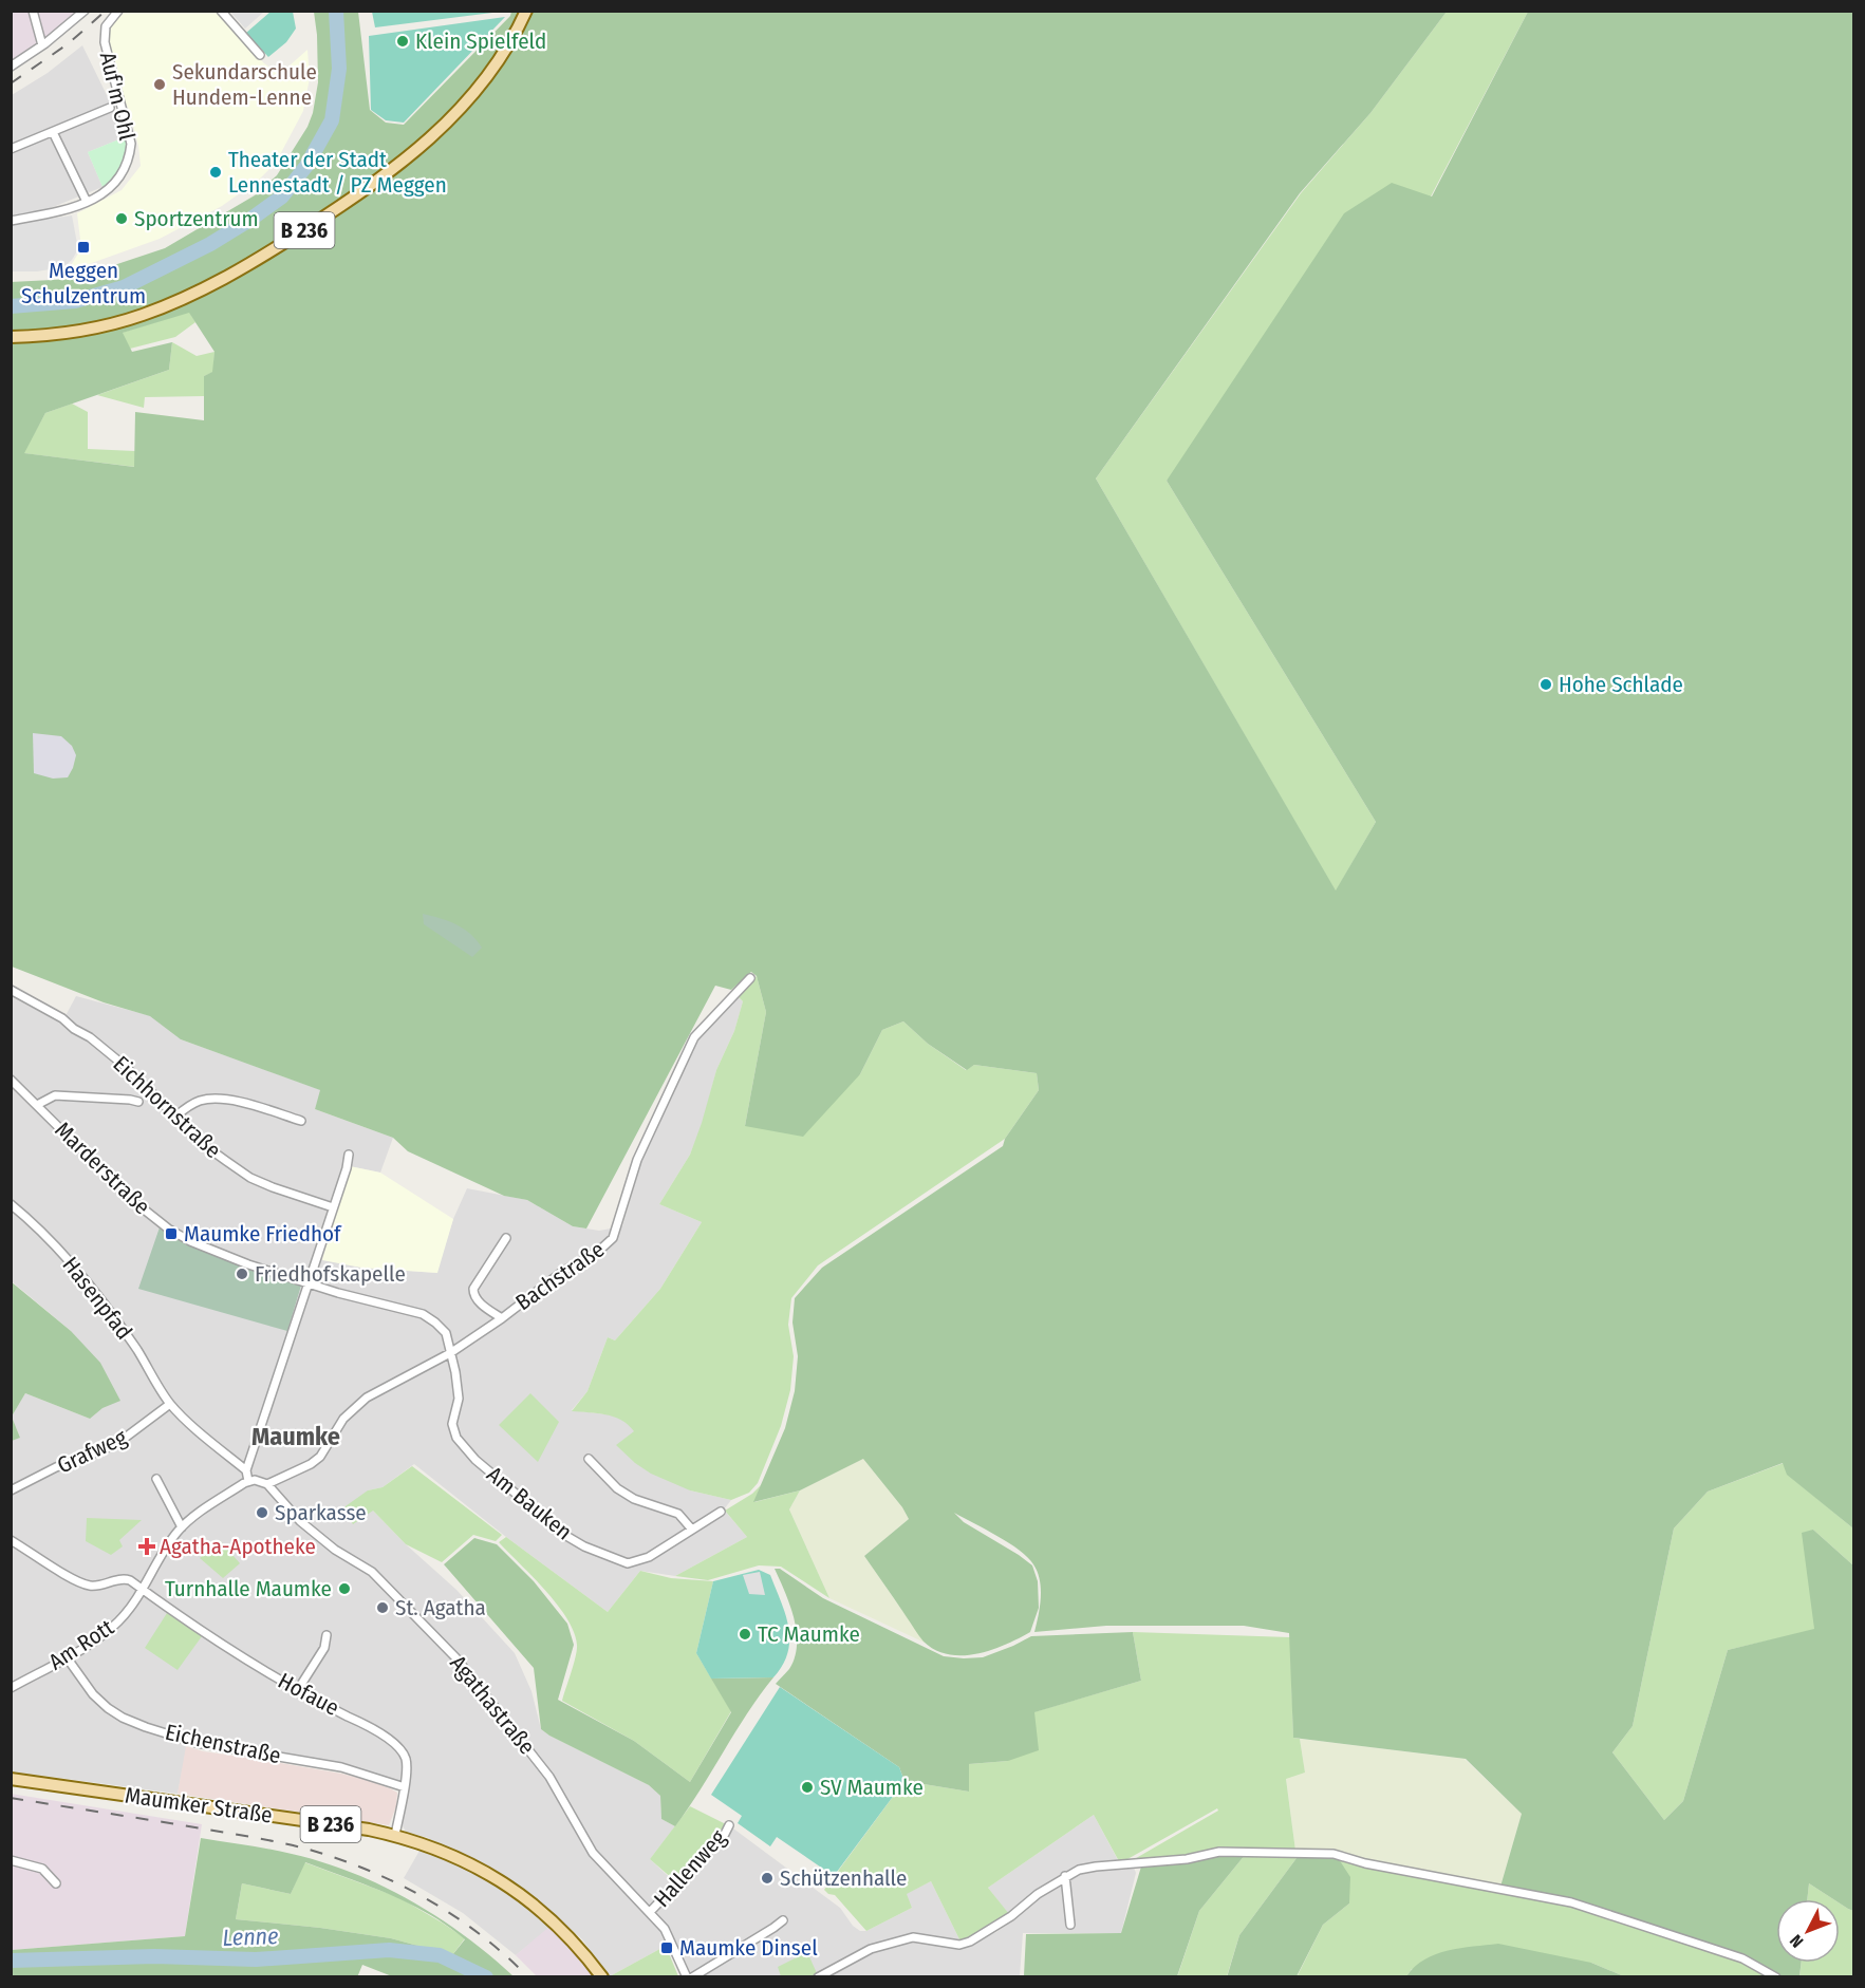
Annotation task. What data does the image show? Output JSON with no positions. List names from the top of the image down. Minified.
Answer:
{"streets":{"main road":["B 236","Maumker Straße"],"street":["Auf'm Ohl","Eichhornstraße","Marderstraße","Bachstraße","Hasenpfad","Grafweg","Am Bauken","Am Rott","Hofaue","Agathastraße","Eichenstraße","Hallenweg"]},"crossings":[["Marderstraße","Bachstraße"],["Marderstraße","Am Bauken"],["Bachstraße","Am Bauken"],["Bachstraße","Agathastraße"],["Hasenpfad","Grafweg"],["Am Rott","Hofaue"],["Am Rott","Eichenstraße"],["Hofaue","Eichenstraße"],["Hofaue","Maumker Straße"],["Agathastraße","Hallenweg"]],"districts":["Maumke"],"water":["Lenne"],"places":{"other":["Klein Spielfeld","Sekundarschule Hundem-Lenne","Theater der Stadt Lennestadt / PZ Meggen","Sportzentrum","Hohe Schlade","Friedhofskapelle","Sparkasse","Turnhalle Maumke","St. Agatha","TC Maumke","SV Maumke","Schützenhalle"],"transit":["Meggen Schulzentrum","Maumke Friedhof","Maumke Dinsel"],"health":["Agatha-Apotheke"]},"north":"bottom left"}
